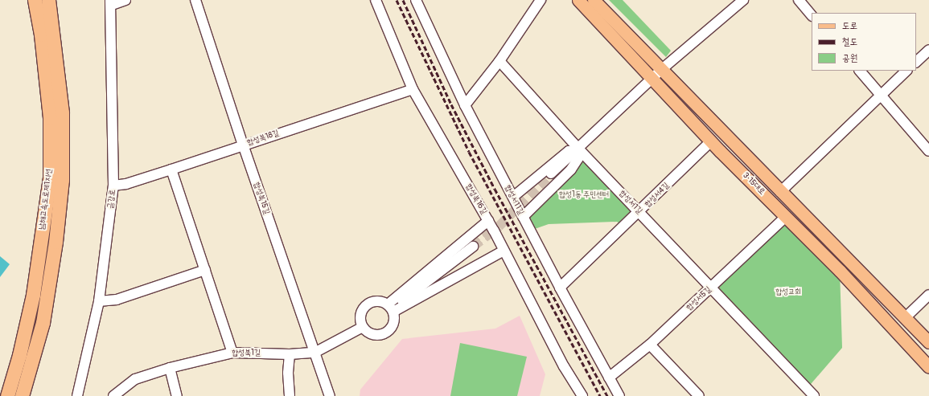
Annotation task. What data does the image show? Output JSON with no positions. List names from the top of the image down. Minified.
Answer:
{"streets":{"highway":["남해고속도로제1지선"],"main road":["3·15대로"],"street":["합성북18길","합성서4길","합성북15길","금강로","합성북16길","합성서11길","합성서1길","합성서5길","합성북1길"]},"crossings":[["합성북18길","합성북15길"],["합성북18길","금강로"],["합성북18길","합성북16길"],["3·15대로","합성서4길"],["3·15대로","합성서5길"],["합성서4길","합성서11길"],["합성서4길","합성서1길"],["합성북15길","합성북1길"],["합성서11길","합성서5길"],["합성서1길","합성서5길"]],"parks":["합성1동 주민센터","합성교회"],"legend":["도로","철도","공원"]}
